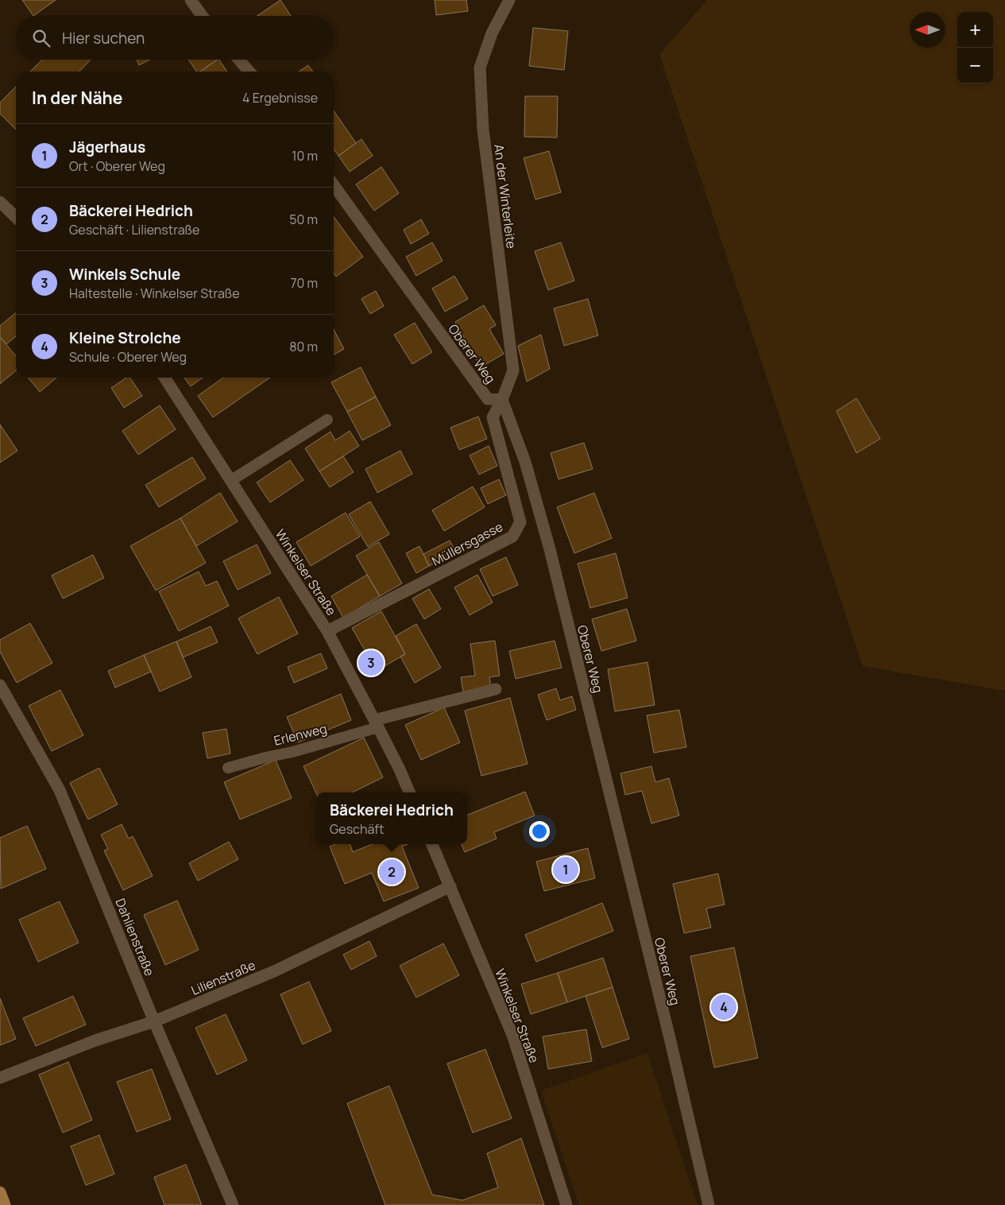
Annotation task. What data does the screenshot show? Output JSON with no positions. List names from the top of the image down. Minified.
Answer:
{"streets":{"street":["An der Winterleite","Oberer Weg","Müllersgasse","Winkelser Straße","Erlenweg","Dahlienstraße","Lilienstraße"]},"crossings":[["An der Winterleite","Oberer Weg"],["An der Winterleite","Müllersgasse"],["Oberer Weg","Müllersgasse"],["Müllersgasse","Winkelser Straße"],["Winkelser Straße","Erlenweg"],["Winkelser Straße","Lilienstraße"],["Dahlienstraße","Lilienstraße"]],"north":"left","page":{"map_buttons":["+","−"],"search":"Hier suchen","heading":["In der Nähe","4 Ergebnisse"],"list":[{"mark":"1","name":"Jägerhaus","note":"Ort · Oberer Weg","value":"10 m"},{"mark":"2","name":"Bäckerei Hedrich","note":"Geschäft · Lilienstraße","value":"50 m"},{"mark":"3","name":"Winkels Schule","note":"Haltestelle · Winkelser Straße","value":"70 m"},{"mark":"4","name":"Kleine Strolche","note":"Schule · Oberer Weg","value":"80 m"}],"pins":["3","1","2","4"],"popup":["Bäckerei Hedrich","Geschäft"]}}
